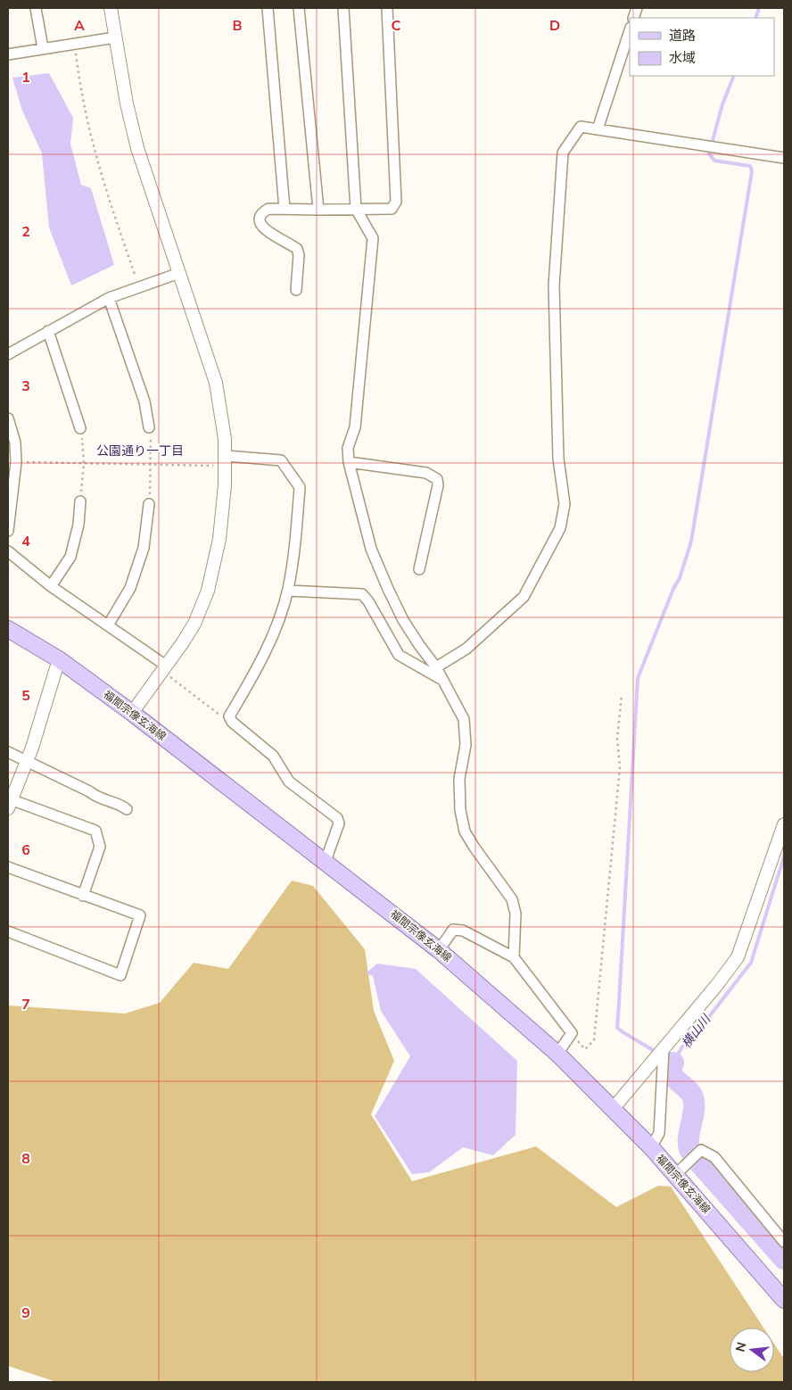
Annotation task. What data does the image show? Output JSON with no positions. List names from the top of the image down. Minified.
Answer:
{"streets":{"main road":["福間宗像玄海線"]},"districts":["公園通り一丁目"],"water":["横山川"],"legend":["道路","水域"],"north":"left","grid":{"columns":["A","B","C","D"],"rows":["1","2","3","4","5","6","7","8","9"]}}
